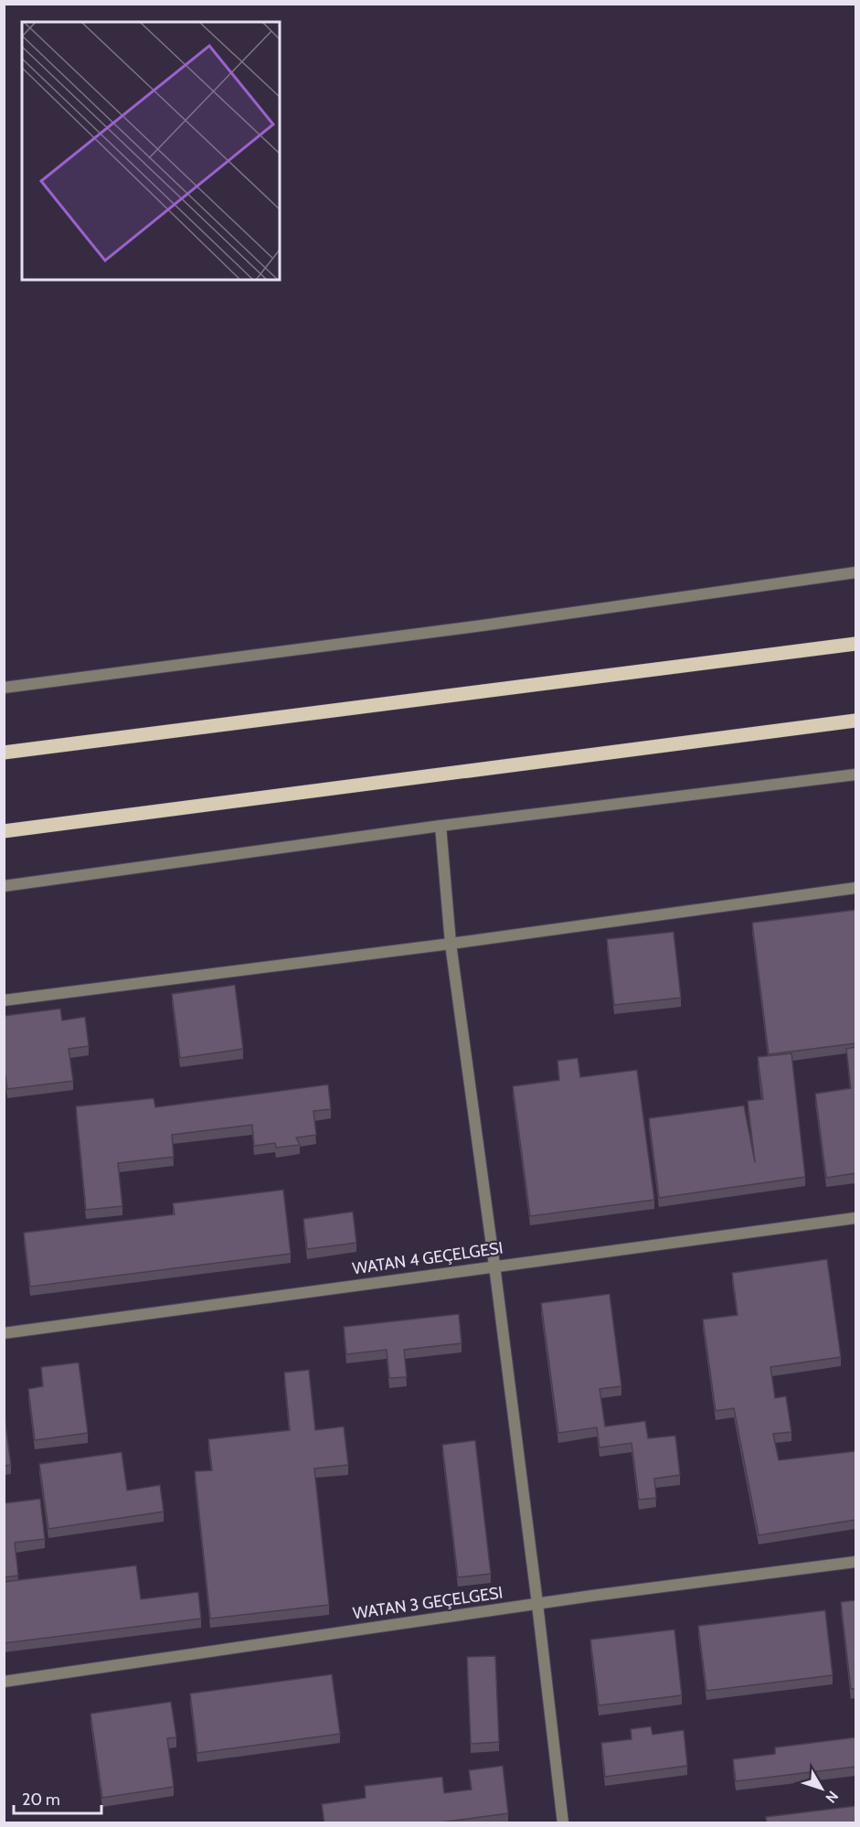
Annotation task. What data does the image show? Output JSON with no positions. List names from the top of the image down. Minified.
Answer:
{"streets":{"street":["WATAN 4 GEÇELGESI","WATAN 3 GEÇELGESI"]},"scale_bar":"20 m","north":"bottom right"}
